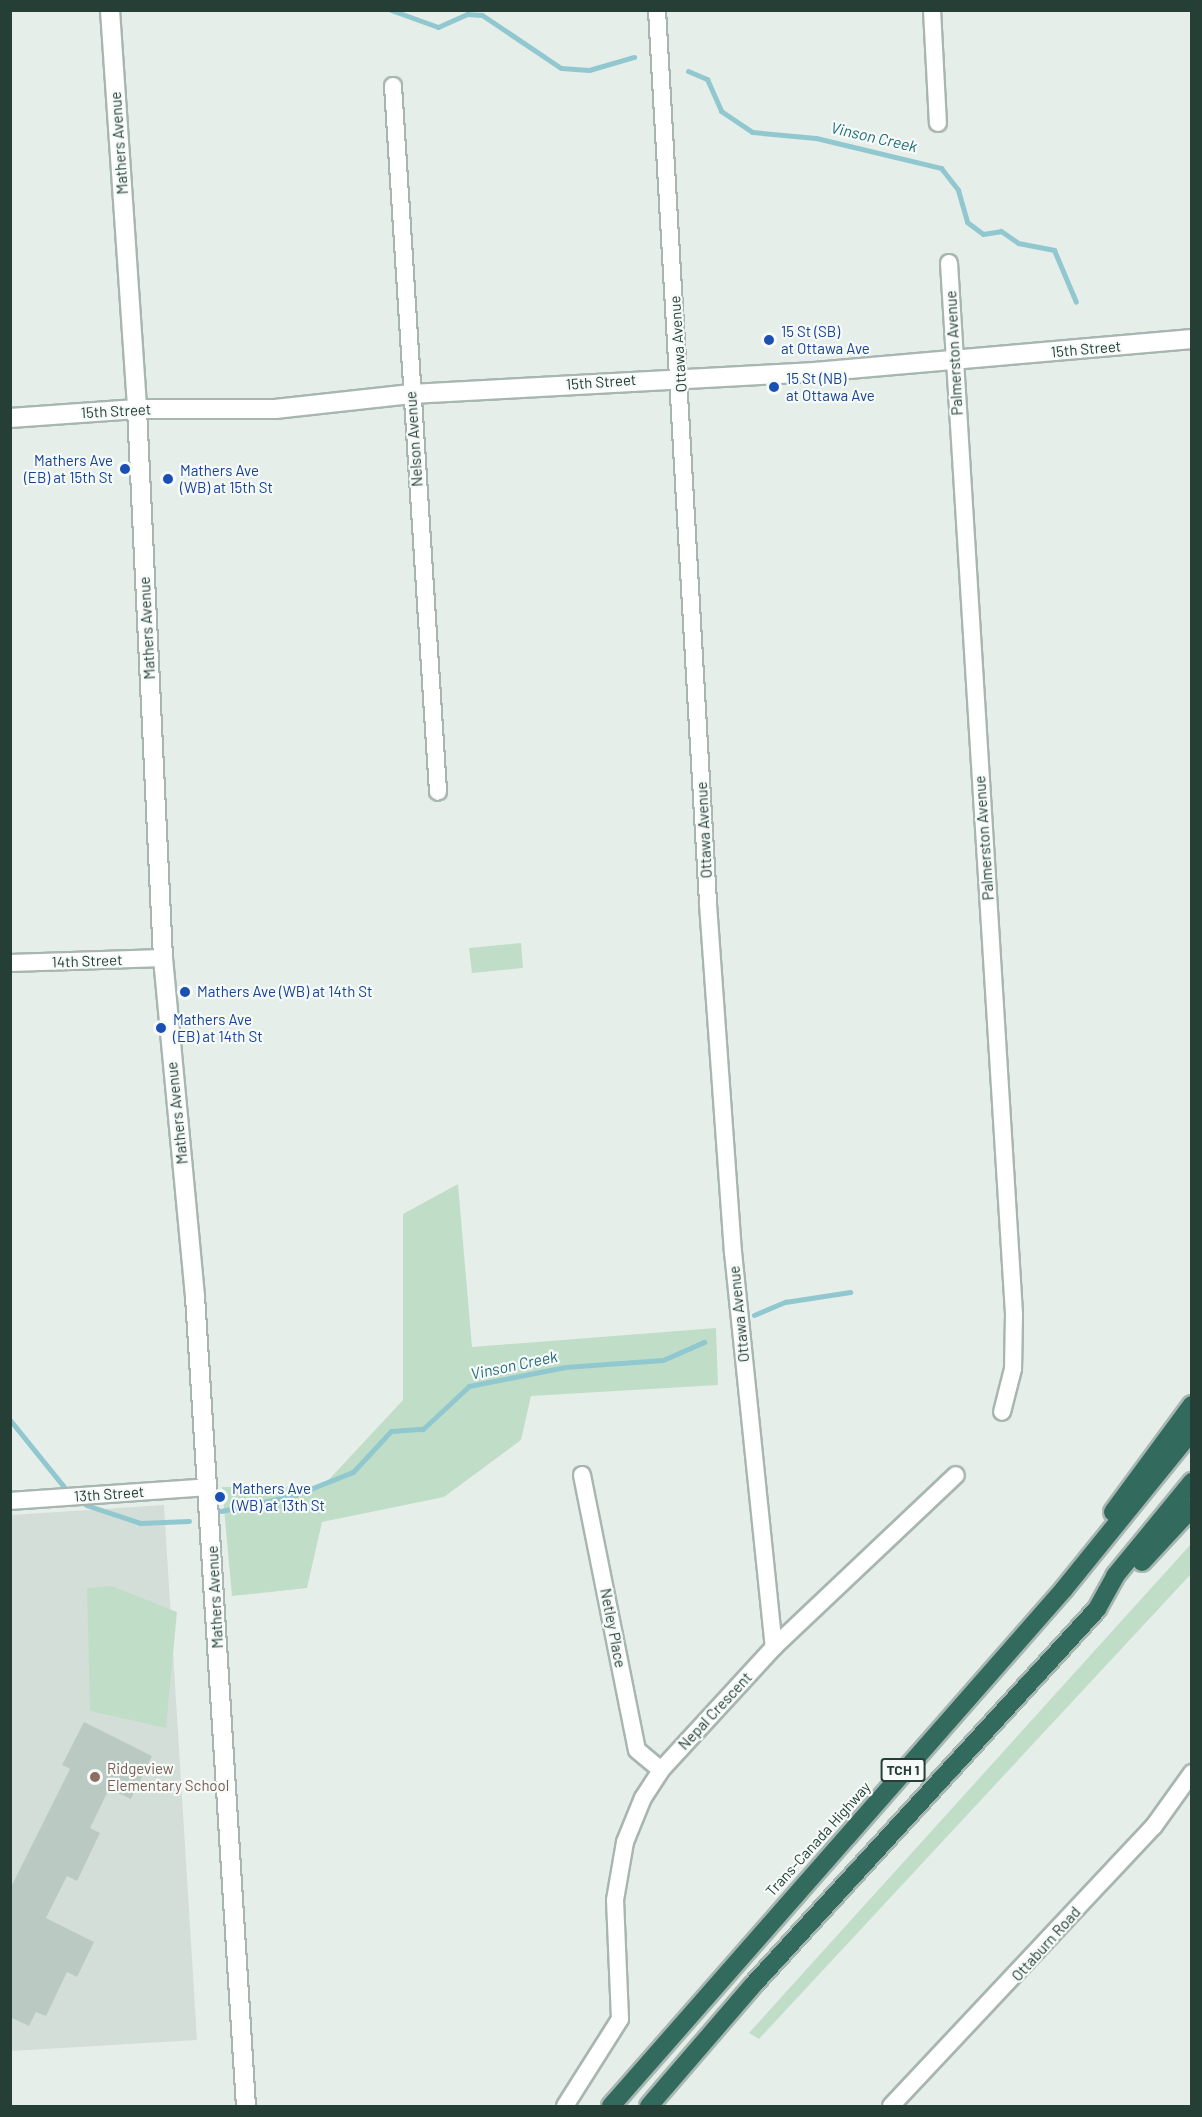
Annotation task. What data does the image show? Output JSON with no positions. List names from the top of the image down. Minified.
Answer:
{"streets":{"highway":["TCH 1","Trans-Canada Highway"],"street":["Mathers Avenue","Ottawa Avenue","15th Street","Palmerston Avenue","Nelson Avenue","14th Street","13th Street","Netley Place","Nepal Crescent","Ottaburn Road"]},"crossings":[["Mathers Avenue","15th Street"],["Mathers Avenue","14th Street"],["Mathers Avenue","13th Street"],["Ottawa Avenue","15th Street"],["Ottawa Avenue","Nepal Crescent"],["15th Street","Palmerston Avenue"],["15th Street","Nelson Avenue"],["Netley Place","Nepal Crescent"]],"water":["Vinson Creek"],"places":["15 St (SB) at Ottawa Ave","15 St (NB) at Ottawa Ave","Mathers Ave (EB) at 15th St","Mathers Ave (WB) at 15th St","Mathers Ave (WB) at 14th St","Mathers Ave (EB) at 14th St","Mathers Ave (WB) at 13th St","Ridgeview Elementary School"]}
